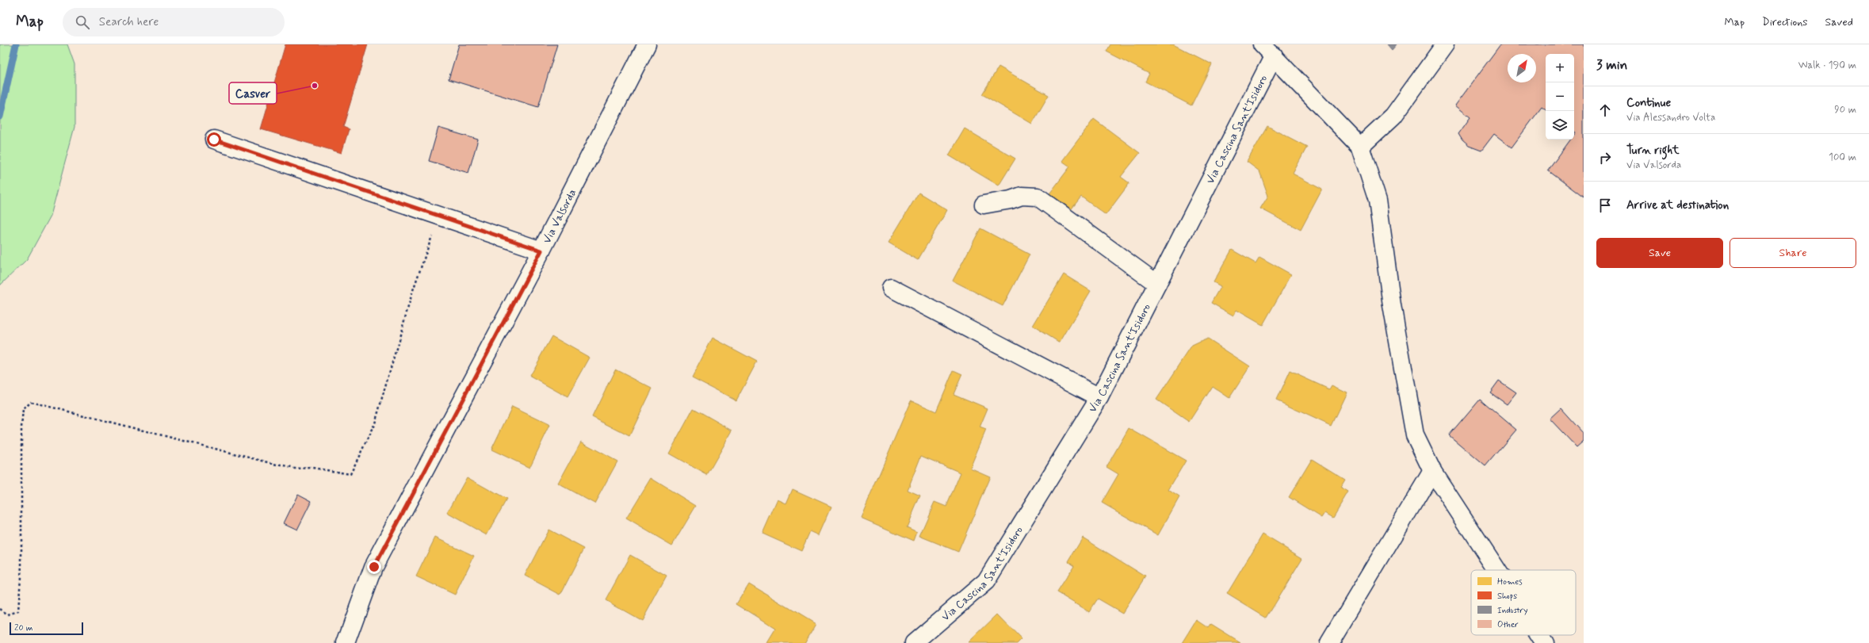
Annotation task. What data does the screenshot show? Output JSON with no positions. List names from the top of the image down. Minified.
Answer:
{"streets":{"street":["Via Cascina Sant'Isidoro","Via Valsorda"]},"places":["Casver"],"legend":["Homes","Shops","Industry","Other"],"scale_bar":"20 m","north":"top right","page":{"header":"Map","search":"Search here","nav":["Map","Directions","Saved"],"heading":["3 min","Walk · 190 m"],"map_buttons":["+","−"],"list":[["Continue","Via Alessandro Volta","90 m"],["Turn right","Via Valsorda","100 m"],"Arrive at destination"],"buttons":["Save","Share"],"scale":"20 m"}}
